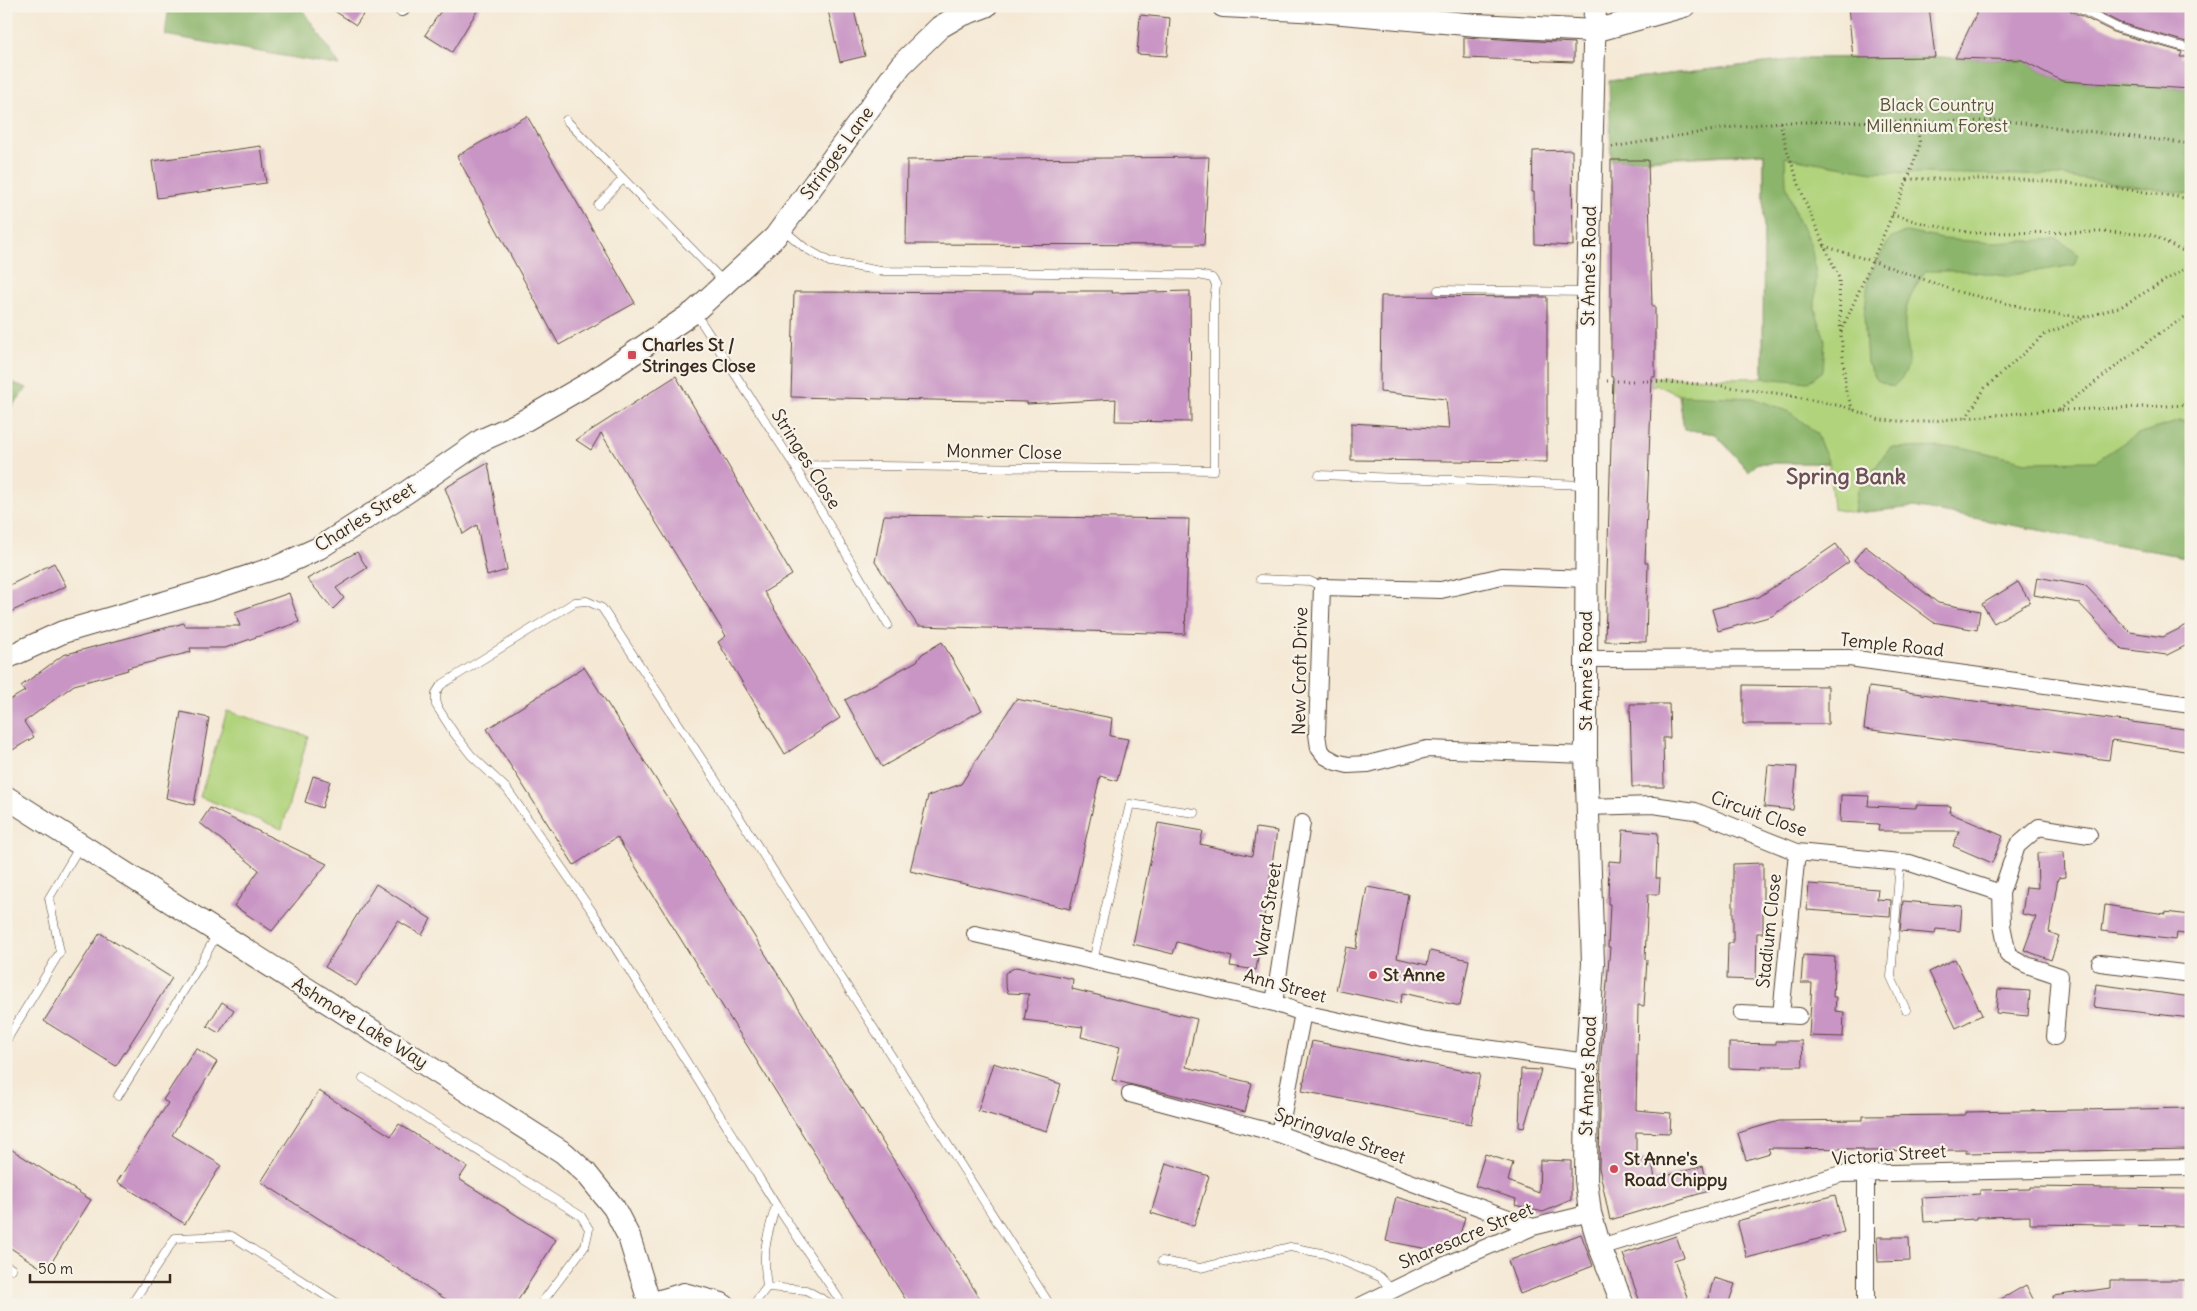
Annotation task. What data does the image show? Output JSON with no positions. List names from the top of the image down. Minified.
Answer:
{"streets":{"street":["Stringes Lane","St Anne's Road","Charles Street","Temple Road","New Croft Drive","Circuit Close","Ward Street","Stadium Close","Ann Street","Ashmore Lake Way","Springvale Street","Victoria Street","Sharesacre Street"],"lane":["Monmer Close","Stringes Close"]},"crossings":[["Stringes Lane","Monmer Close"],["Stringes Lane","Stringes Close"],["Stringes Lane","Charles Street"],["St Anne's Road","Temple Road"],["St Anne's Road","New Croft Drive"],["St Anne's Road","Circuit Close"],["St Anne's Road","Ann Street"],["St Anne's Road","Victoria Street"],["St Anne's Road","Sharesacre Street"],["Monmer Close","Stringes Close"],["Stringes Close","Charles Street"],["Circuit Close","Stadium Close"],["Ward Street","Ann Street"],["Springvale Street","Sharesacre Street"]],"districts":["Spring Bank"],"parks":["Black Country Millennium Forest"],"places":{"transit":["Charles St / Stringes Close"],"other":["St Anne","St Anne's Road Chippy"]},"scale_bar":"50 m"}
